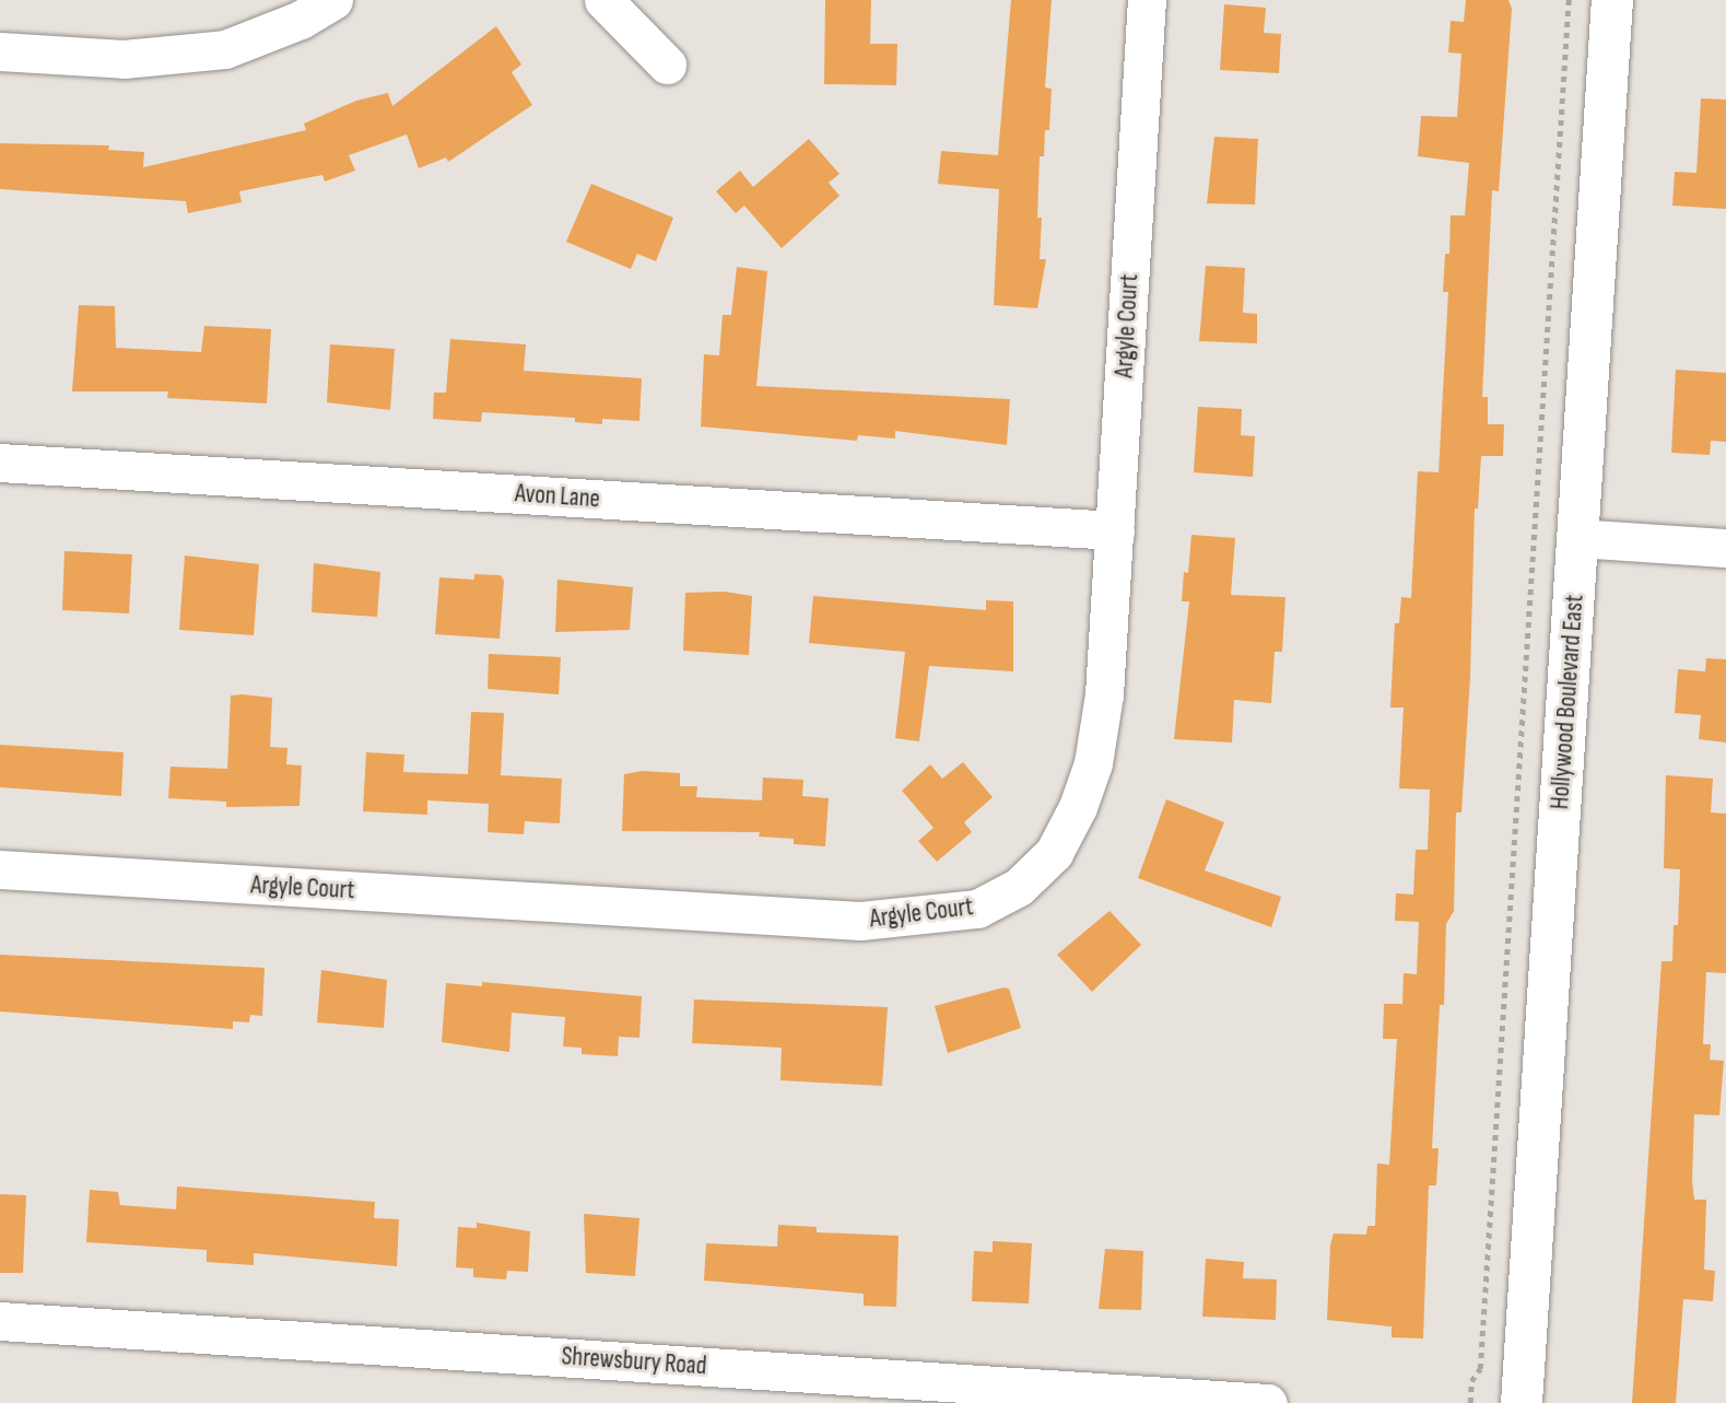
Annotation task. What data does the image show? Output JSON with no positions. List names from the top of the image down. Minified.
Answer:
{"streets":{"street":["Argyle Court","Avon Lane","Hollywood Boulevard East","Shrewsbury Road"]},"crossings":[["Argyle Court","Avon Lane"]]}
